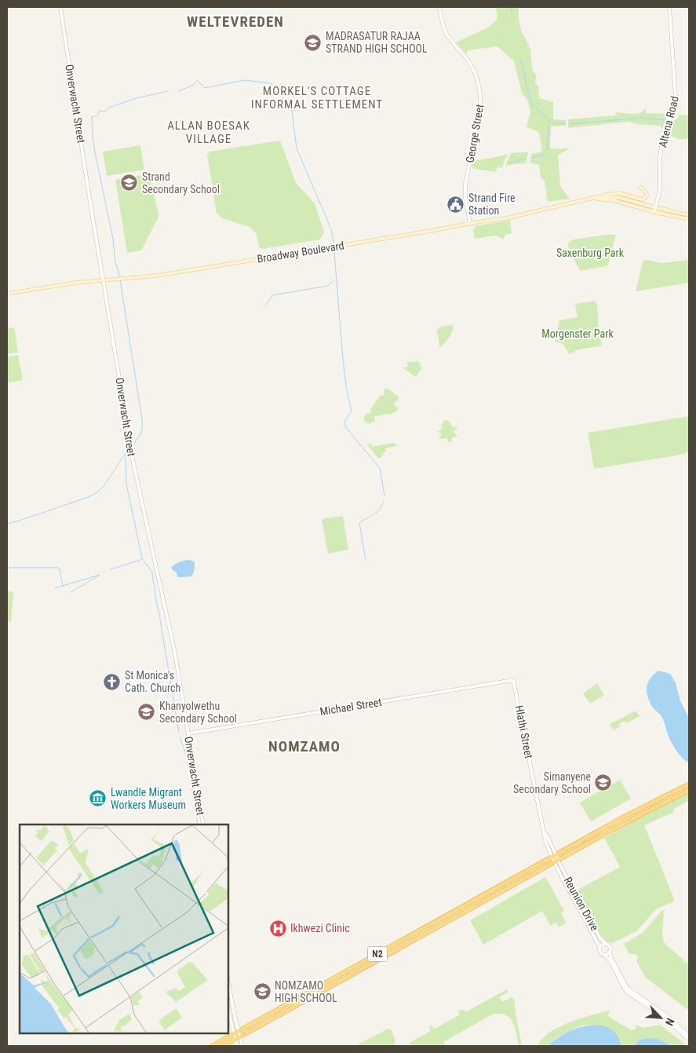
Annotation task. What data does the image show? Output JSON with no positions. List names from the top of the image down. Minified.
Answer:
{"streets":{"highway":["N2"],"main road":["Broadway Boulevard"],"street":["Onverwacht Street","Altena Road","George Street","Michael Street","Hlathi Street","Reunion Drive"]},"crossings":[["Onverwacht Street","Broadway Boulevard"],["Onverwacht Street","Michael Street"],["Altena Road","Broadway Boulevard"],["George Street","Broadway Boulevard"],["Michael Street","Hlathi Street"],["Hlathi Street","Reunion Drive"],["Hlathi Street","N2"],["Reunion Drive","N2"]],"districts":["WELTEVREDEN","MORKEL'S COTTAGE INFORMAL SETTLEMENT","ALLAN BOESAK VILLAGE","NOMZAMO"],"parks":["Saxenburg Park","Morgenster Park"],"places":{"school or university":["MADRASATUR RAJAA STRAND HIGH SCHOOL","Strand Secondary School","Khanyolwethu Secondary School","Simanyene Secondary School","NOMZAMO HIGH SCHOOL"],"public building":["Strand Fire Station"],"church":["St Monica's Cath. Church"],"museum":["Lwandle Migrant Workers Museum"],"hospital":["Ikhwezi Clinic"]},"north":"bottom right"}
